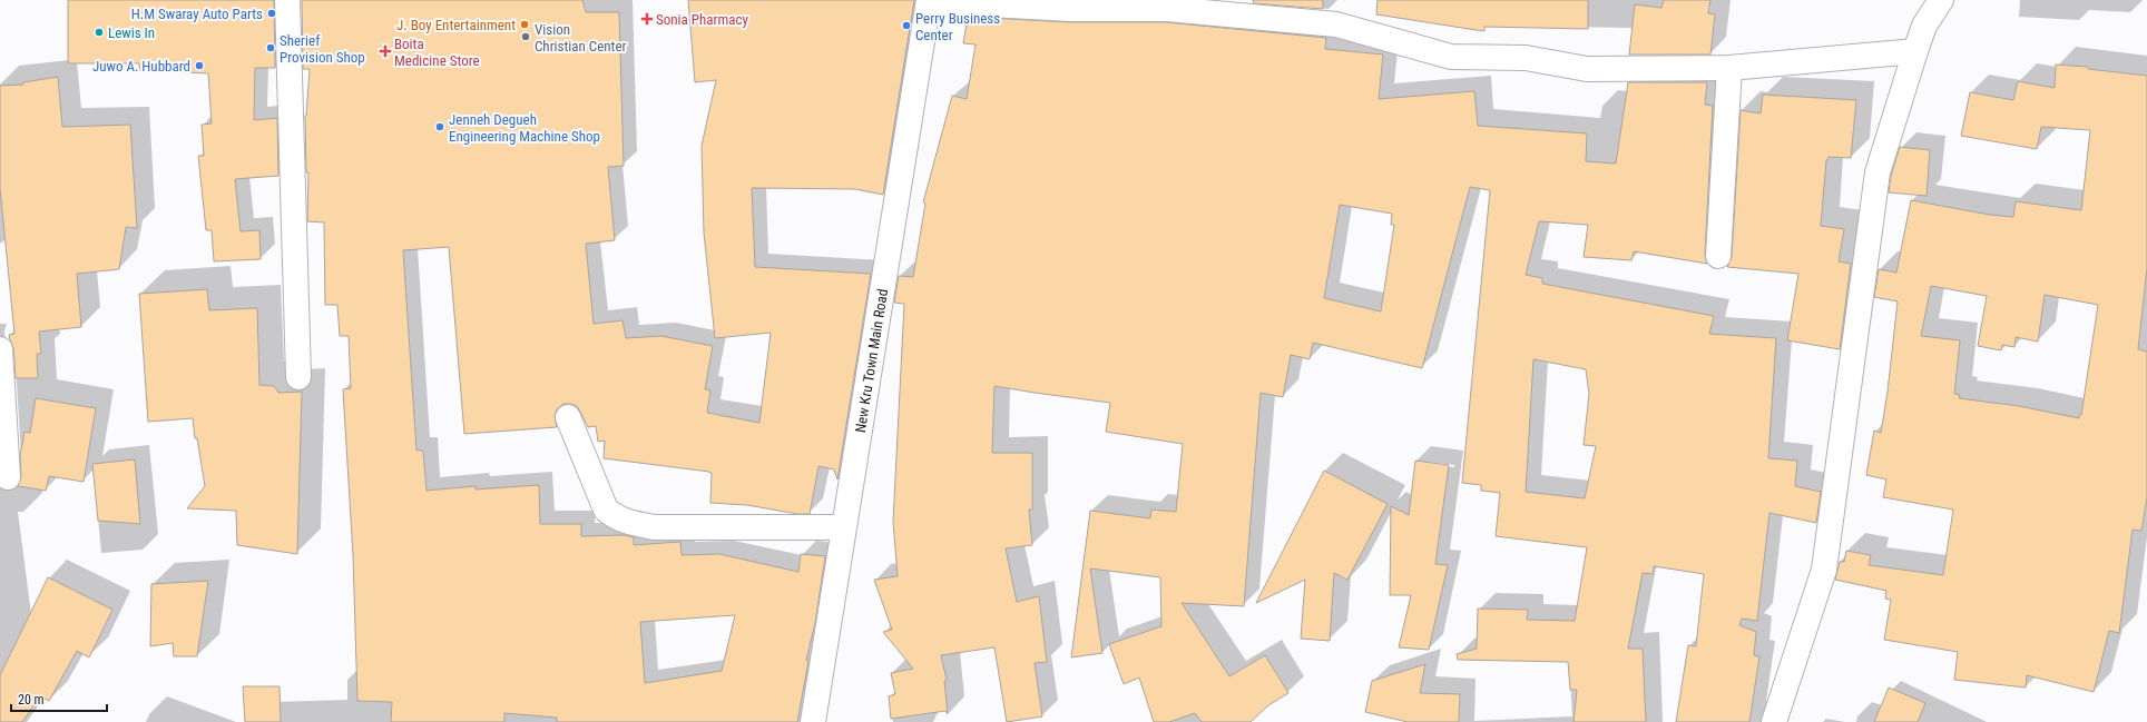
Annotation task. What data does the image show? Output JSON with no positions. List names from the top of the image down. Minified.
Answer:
{"streets":{"street":["New Kru Town Main Road"]},"places":{"other":["H.M Swaray Auto Parts","J. Boy Entertainment","Perry Business Center","Lewis In","Vision Christian Center","Sherief Provision Shop","Juwo A. Hubbard","Jenneh Degueh Engineering Machine Shop"],"health":["Sonia Pharmacy","Boita Medicine Store"]},"scale_bar":"20 m"}
